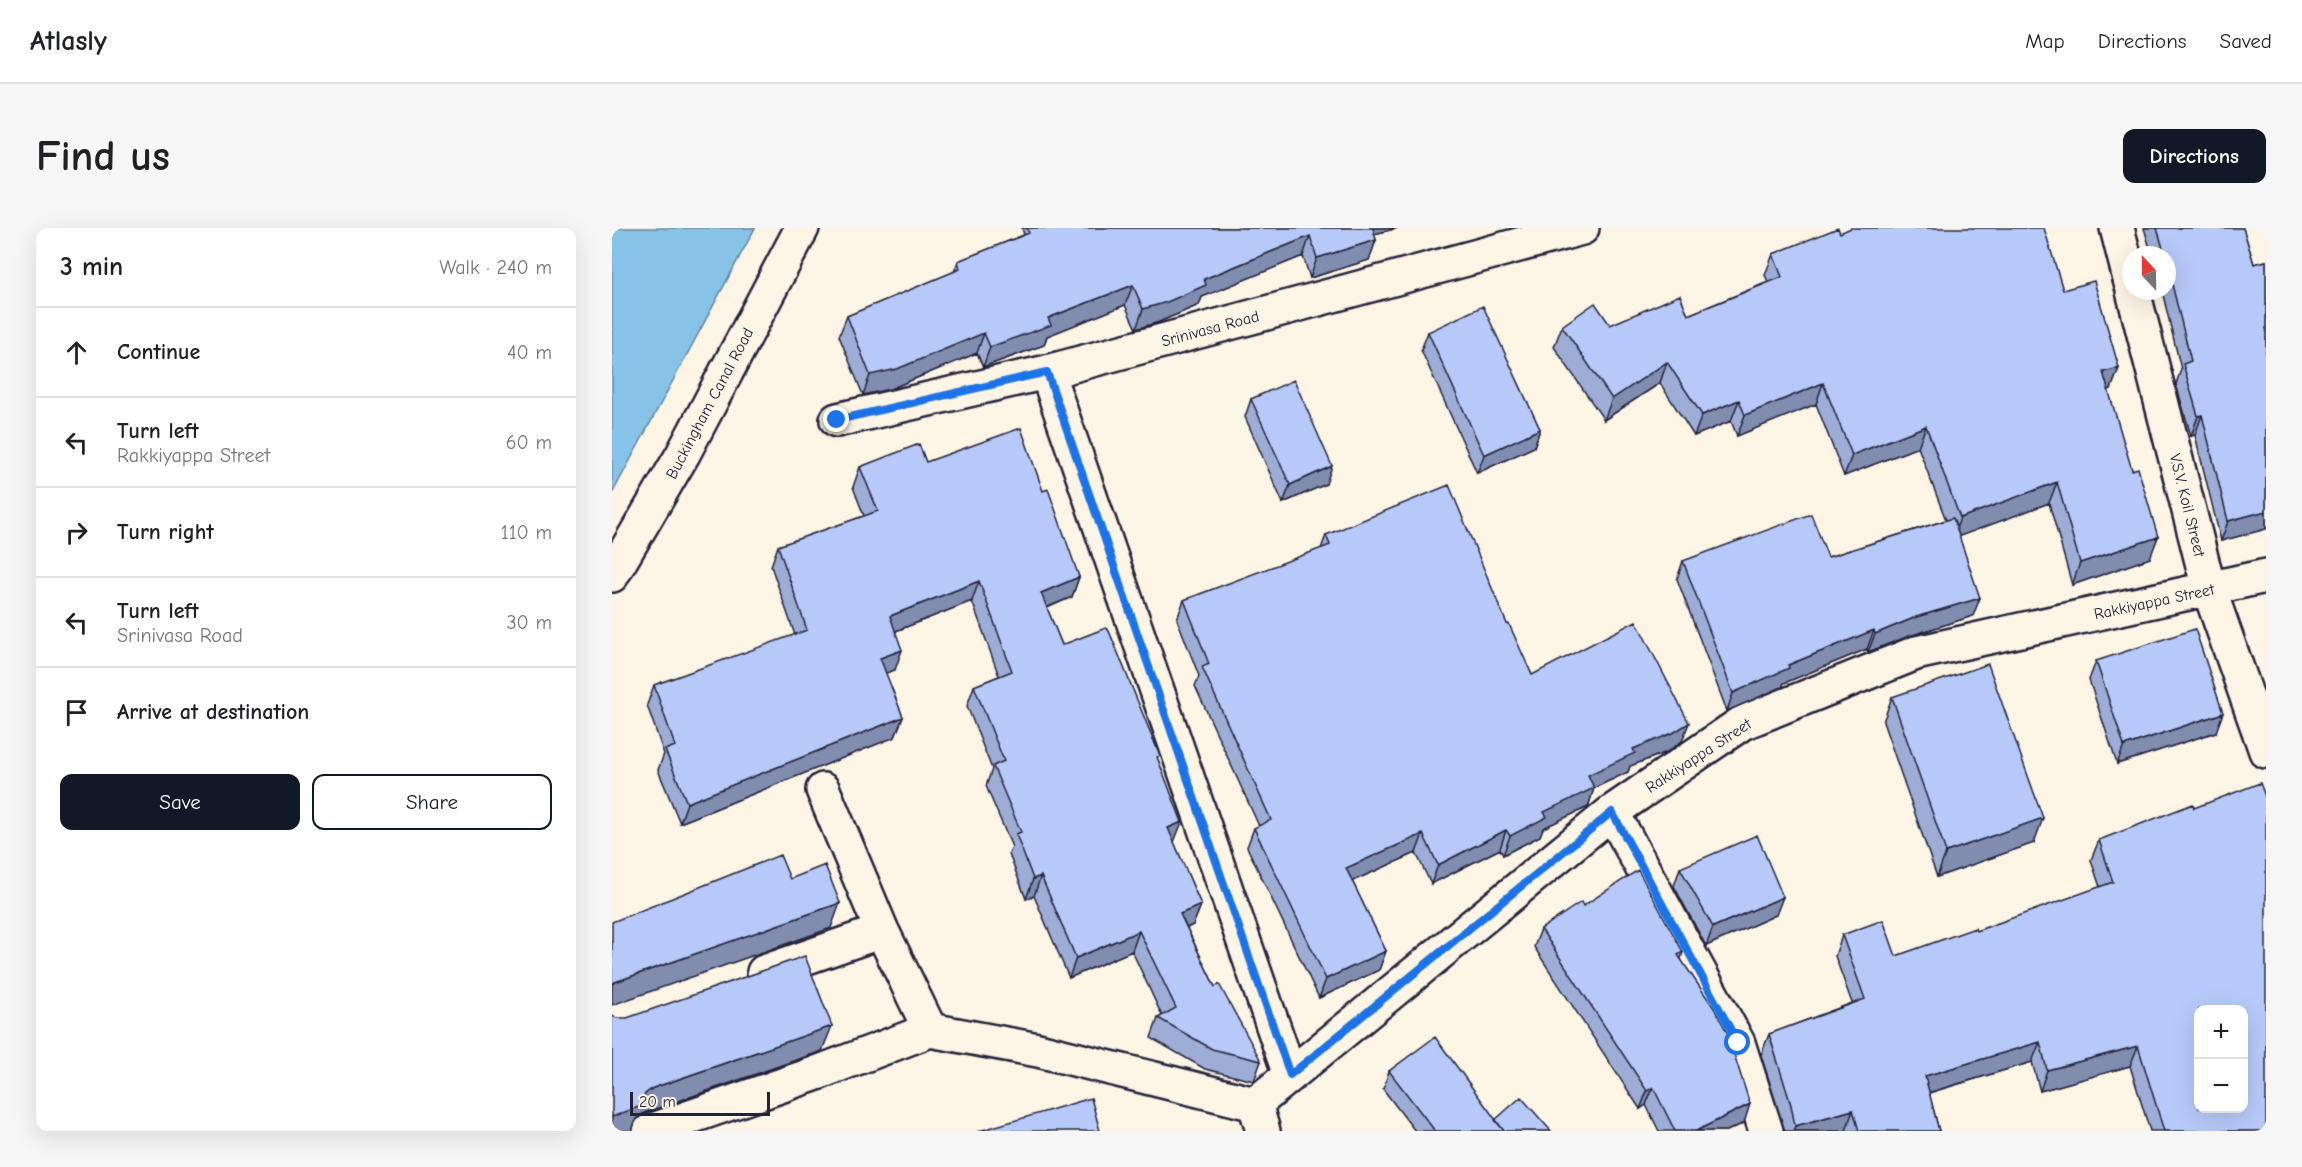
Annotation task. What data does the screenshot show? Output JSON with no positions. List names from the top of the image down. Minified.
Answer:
{"streets":{"street":["Srinivasa Road","Buckingham Canal Road","V.S.V. Koil Street","Rakkiyappa Street"]},"crossings":[["V.S.V. Koil Street","Rakkiyappa Street"]],"scale_bar":"20 m","north":"top","page":{"header":"Atlasly","nav":["Map","Directions","Saved"],"buttons":["Directions",["Save","Share"]],"title":"Find us","heading":["3 min","Walk · 240 m"],"list":[["Continue","40 m"],["Turn left","Rakkiyappa Street","60 m"],["Turn right","110 m"],["Turn left","Srinivasa Road","30 m"],"Arrive at destination"],"map_buttons":["+","−"],"scale":"20 m"}}
